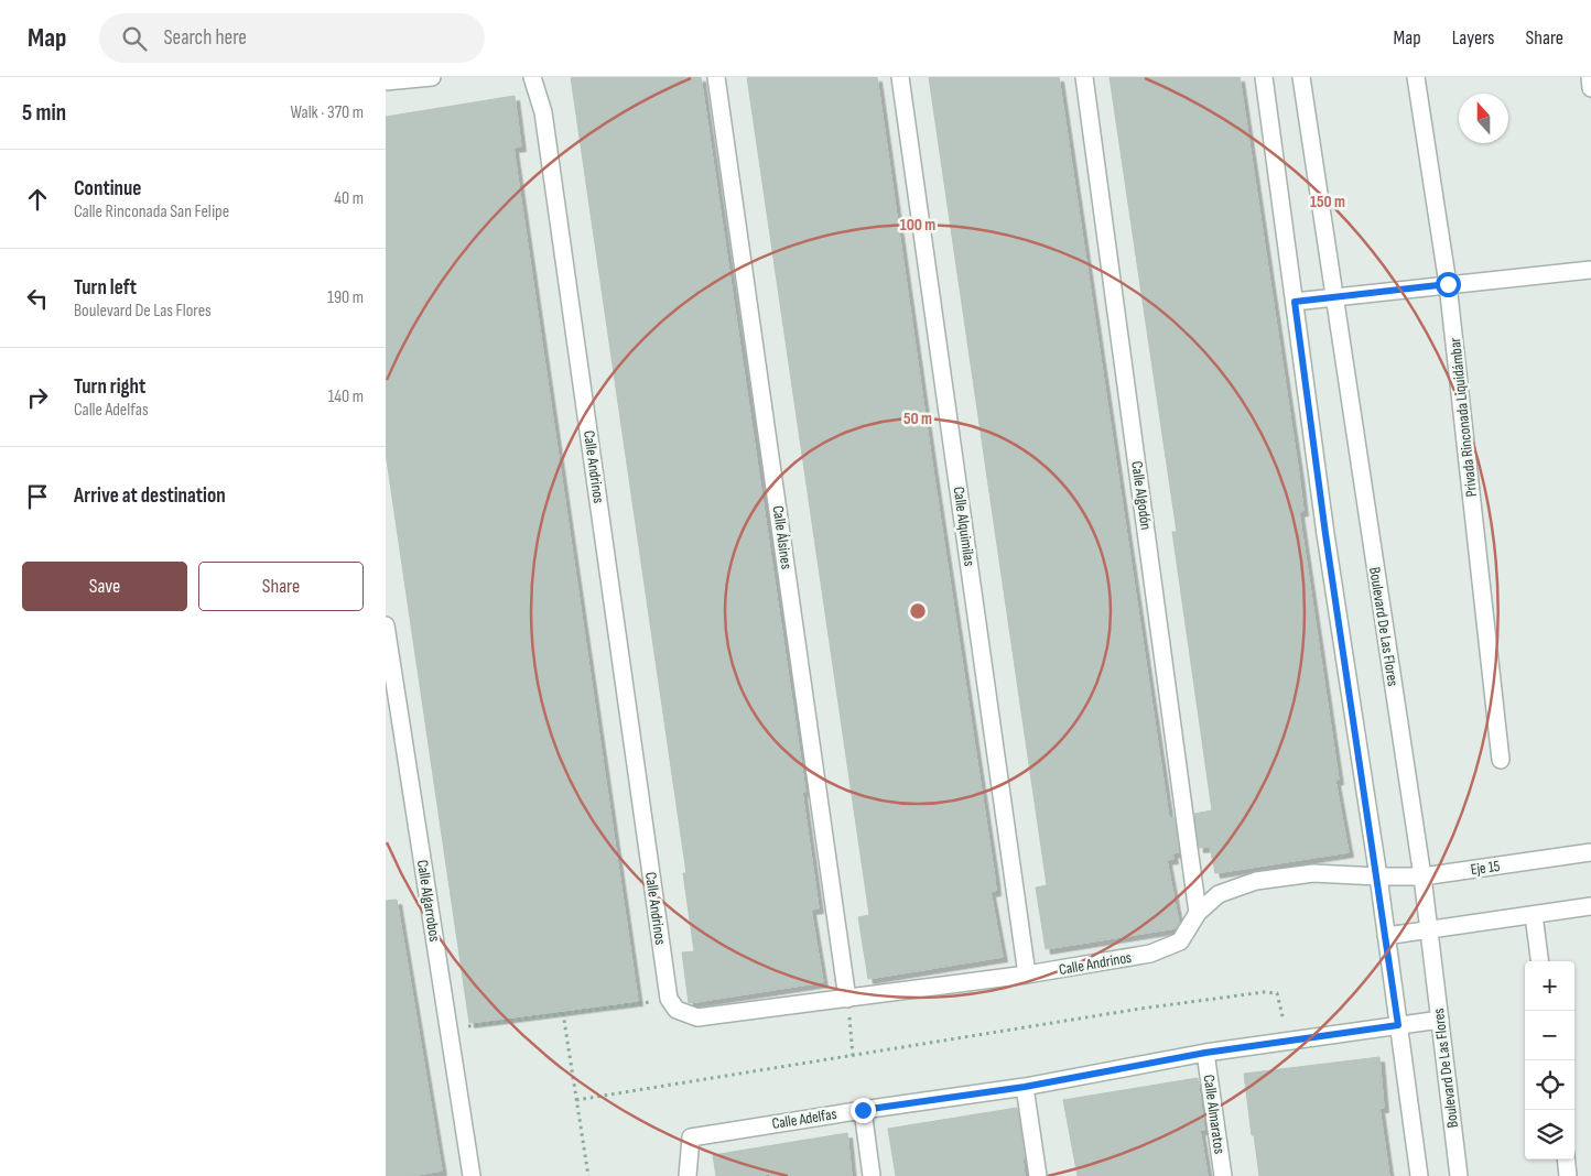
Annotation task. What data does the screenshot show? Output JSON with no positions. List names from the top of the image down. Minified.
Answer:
{"streets":{"street":["Privada Rinconada Liquidámbar","Calle Andrinos","Calle Algodón","Calle Alquimilas","Calle Álsines","Boulevard De Las Flores","Eje 15","Calle Algarrobos","Calle Almaratos","Calle Adelfas"]},"crossings":[["Calle Andrinos","Calle Algodón"],["Calle Andrinos","Calle Alquimilas"],["Calle Andrinos","Calle Álsines"],["Calle Andrinos","Eje 15"],["Boulevard De Las Flores","Eje 15"],["Boulevard De Las Flores","Calle Adelfas"],["Calle Almaratos","Calle Adelfas"]],"north":"top","page":{"header":"Map","search":"Search here","nav":["Map","Layers","Share"],"heading":["5 min","Walk · 370 m"],"list":[["Continue","Calle Rinconada San Felipe","40 m"],["Turn left","Boulevard De Las Flores","190 m"],["Turn right","Calle Adelfas","140 m"],"Arrive at destination"],"buttons":["Save","Share"],"map_buttons":["+","−"]},"rings":["150 m","100 m","50 m"]}
